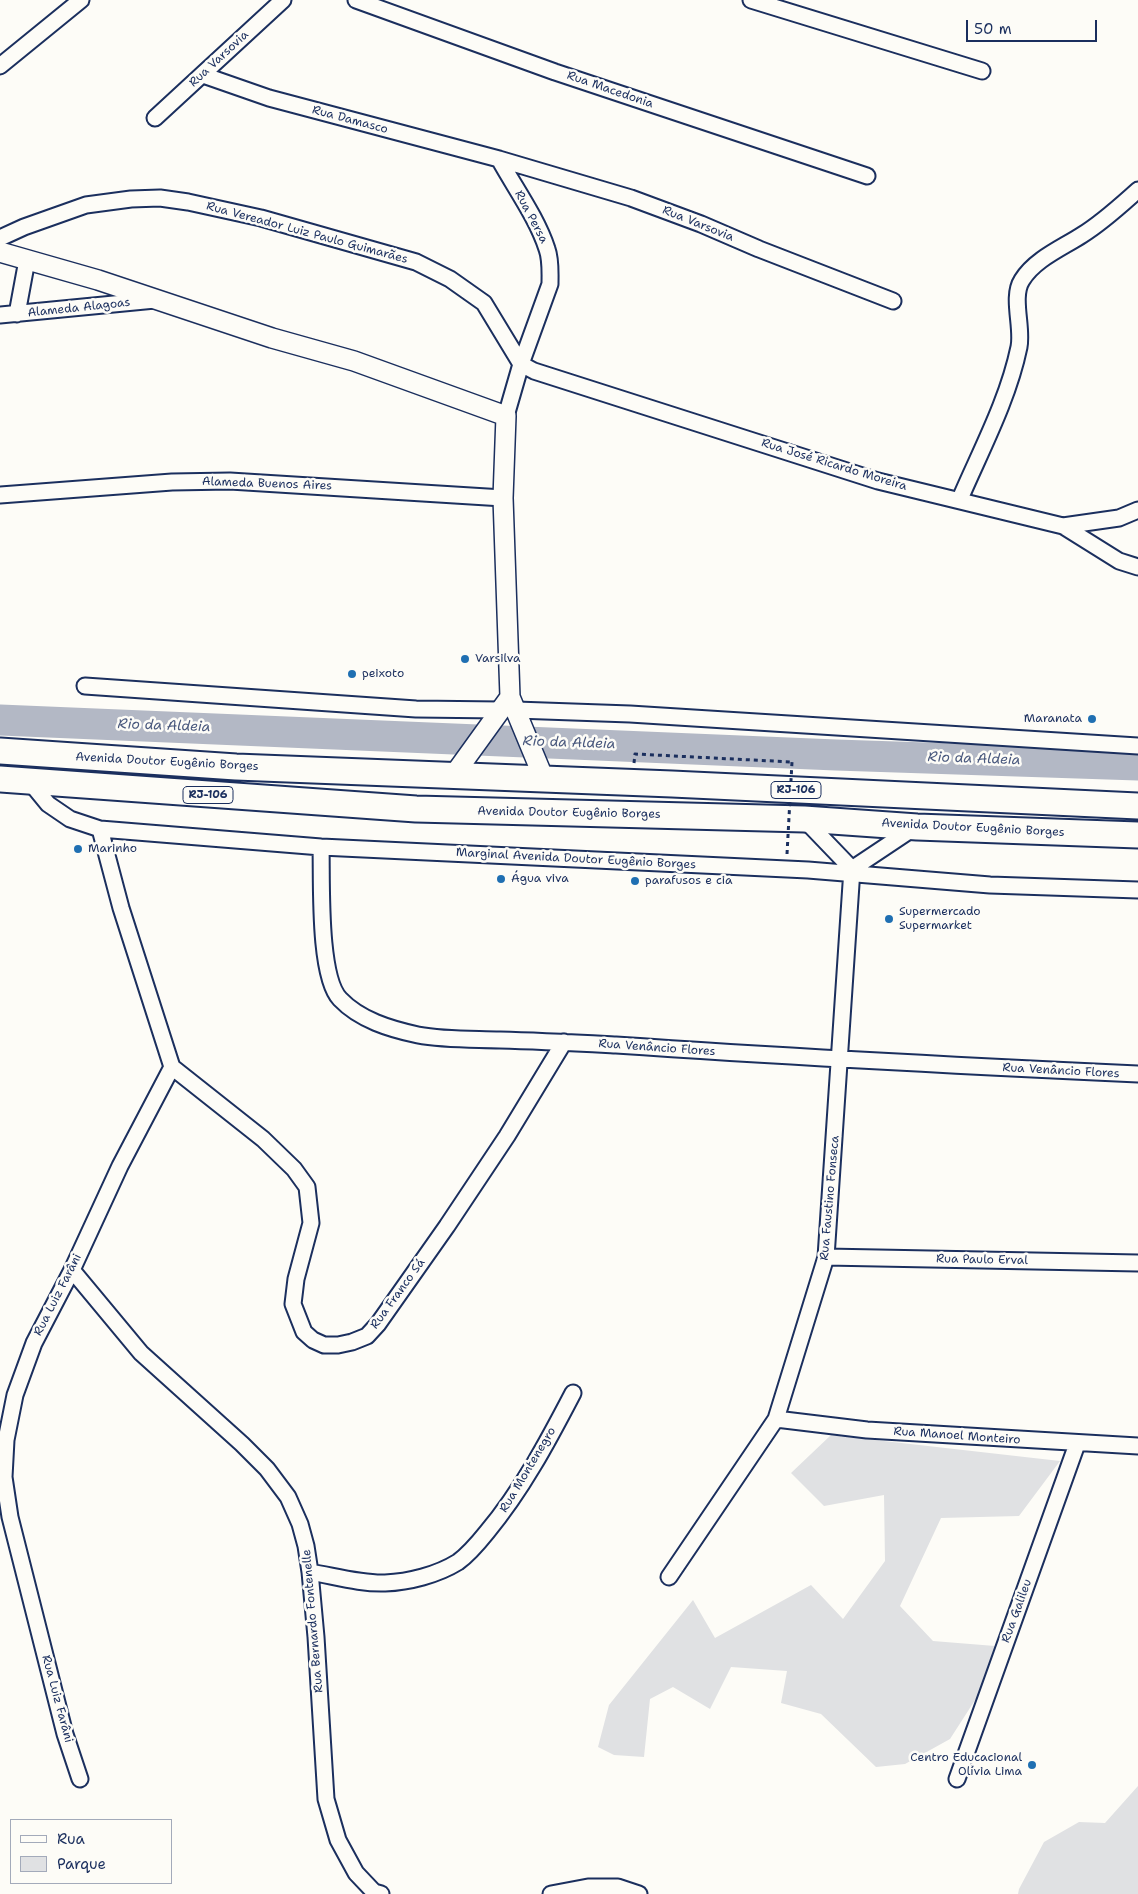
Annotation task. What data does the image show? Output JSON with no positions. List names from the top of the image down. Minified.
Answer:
{"streets":{"highway":["Avenida Doutor Eugênio Borges","RJ-106"],"street":["Rua Varsovia","Rua Macedonia","Rua Damasco","Rua Persa","Rua Vereador Luiz Paulo Guimarães","Alameda Alagoas","Rua José Ricardo Moreira","Alameda Buenos Aires","Marginal Avenida Doutor Eugênio Borges","Rua Venâncio Flores","Rua Faustino Fonseca","Rua Paulo Erval","Rua Franco Sá","Rua Luiz Farâni","Rua Manoel Monteiro","Rua Montenegro","Rua Galileu","Rua Bernardo Fontenelle"]},"crossings":[["Rua Varsovia","Rua Damasco"],["Rua Varsovia","Rua Persa"],["Rua Damasco","Rua Persa"],["Rua Persa","Rua Vereador Luiz Paulo Guimarães"],["Rua Persa","Rua José Ricardo Moreira"],["Rua Vereador Luiz Paulo Guimarães","Rua José Ricardo Moreira"],["Avenida Doutor Eugênio Borges","Marginal Avenida Doutor Eugênio Borges"],["Marginal Avenida Doutor Eugênio Borges","Rua Venâncio Flores"],["Marginal Avenida Doutor Eugênio Borges","Rua Faustino Fonseca"],["Rua Venâncio Flores","Rua Faustino Fonseca"],["Rua Venâncio Flores","Rua Franco Sá"],["Rua Faustino Fonseca","Rua Paulo Erval"],["Rua Faustino Fonseca","Rua Manoel Monteiro"],["Rua Franco Sá","Rua Luiz Farâni"],["Rua Luiz Farâni","Rua Bernardo Fontenelle"],["Rua Manoel Monteiro","Rua Galileu"],["Rua Montenegro","Rua Bernardo Fontenelle"]],"water":["Rio da Aldeia"],"places":["Varsilva","peixoto","Maranata","Marinho","Água viva","parafusos e cia","Supermercado Supermarket","Centro Educacional Olívia Lima"],"legend":["Rua","Parque"],"scale_bar":"50 m"}
